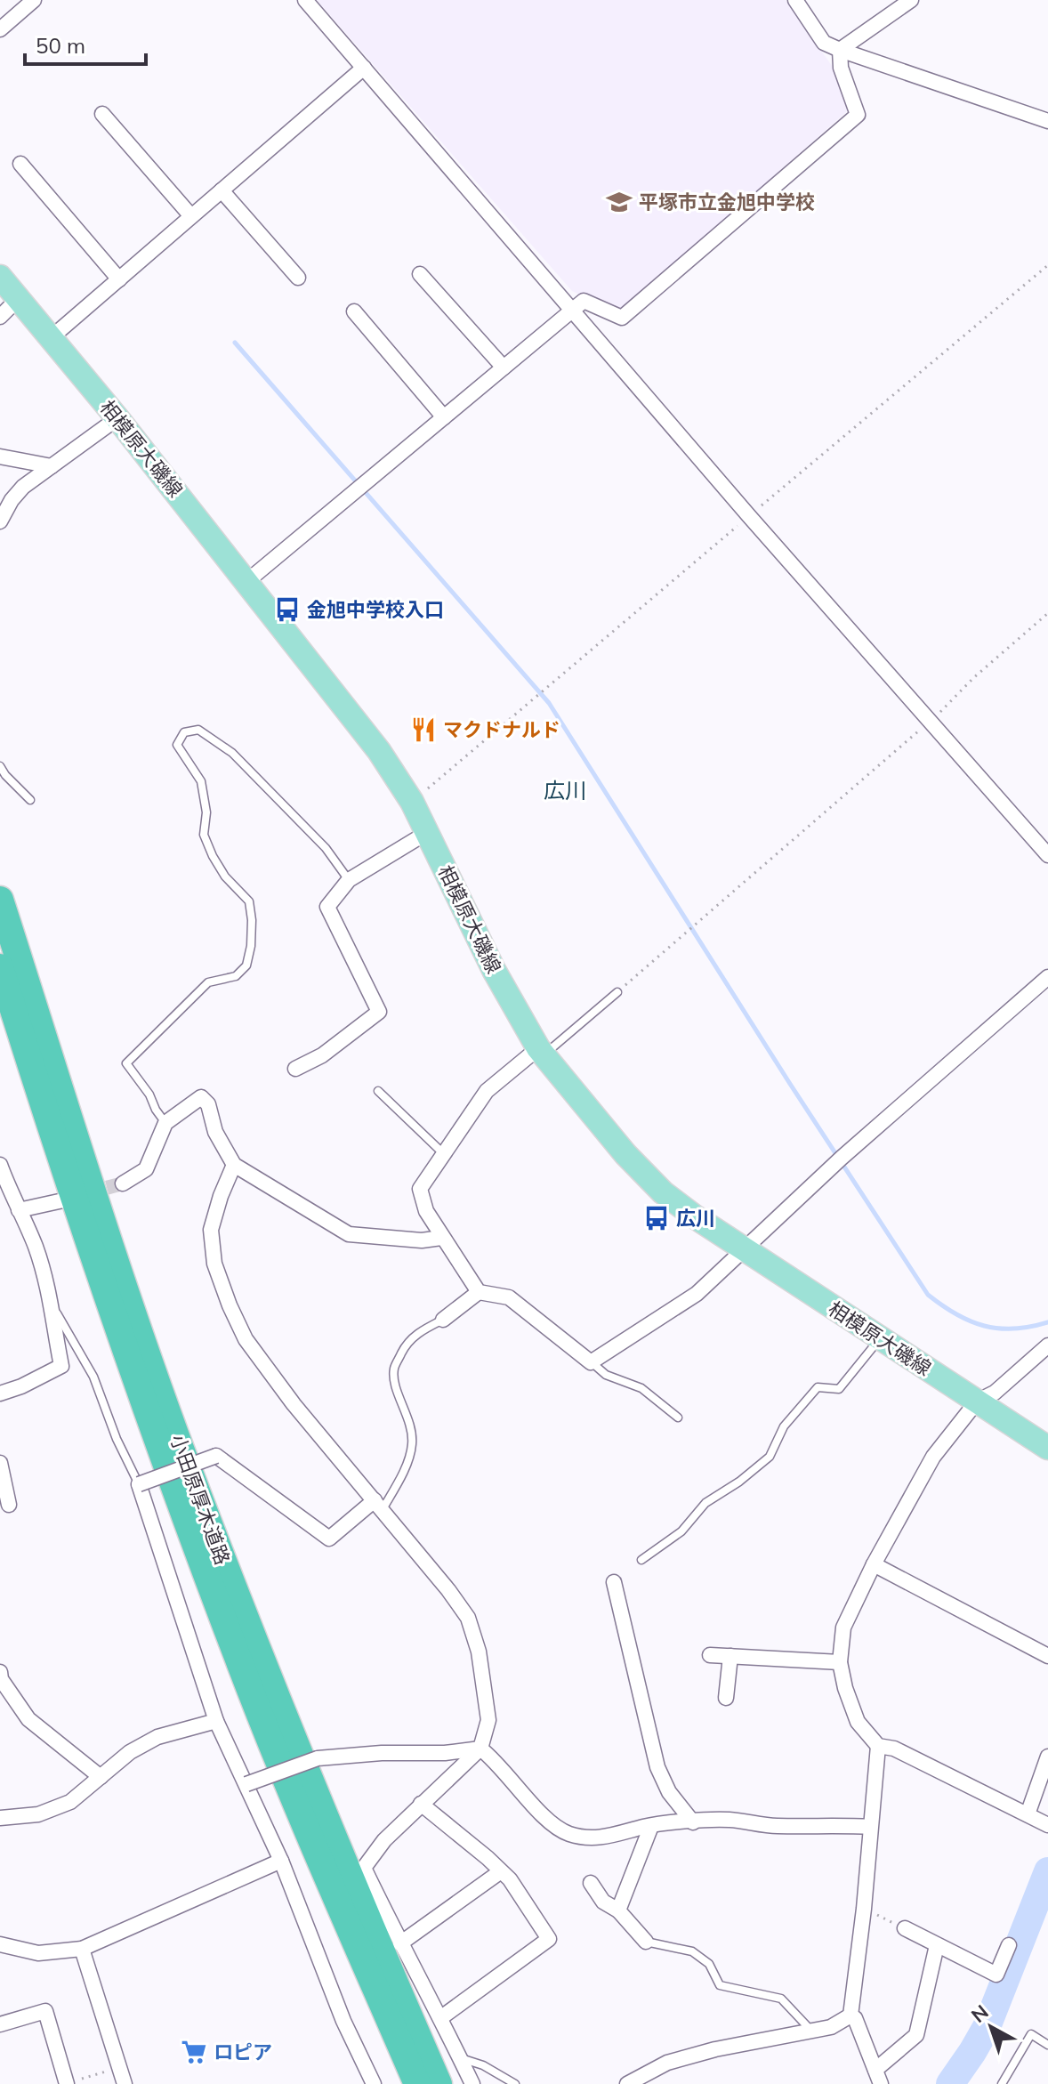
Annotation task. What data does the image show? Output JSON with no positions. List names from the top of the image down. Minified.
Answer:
{"streets":{"highway":["小田原厚木道路"],"main road":["相模原大磯線"]},"districts":["広川"],"places":{"school or university":["平塚市立金旭中学校"],"bus stop":["金旭中学校入口","広川"],"restaurant":["マクドナルド"],"supermarket":["ロピア"]},"scale_bar":"50 m","north":"top left"}
